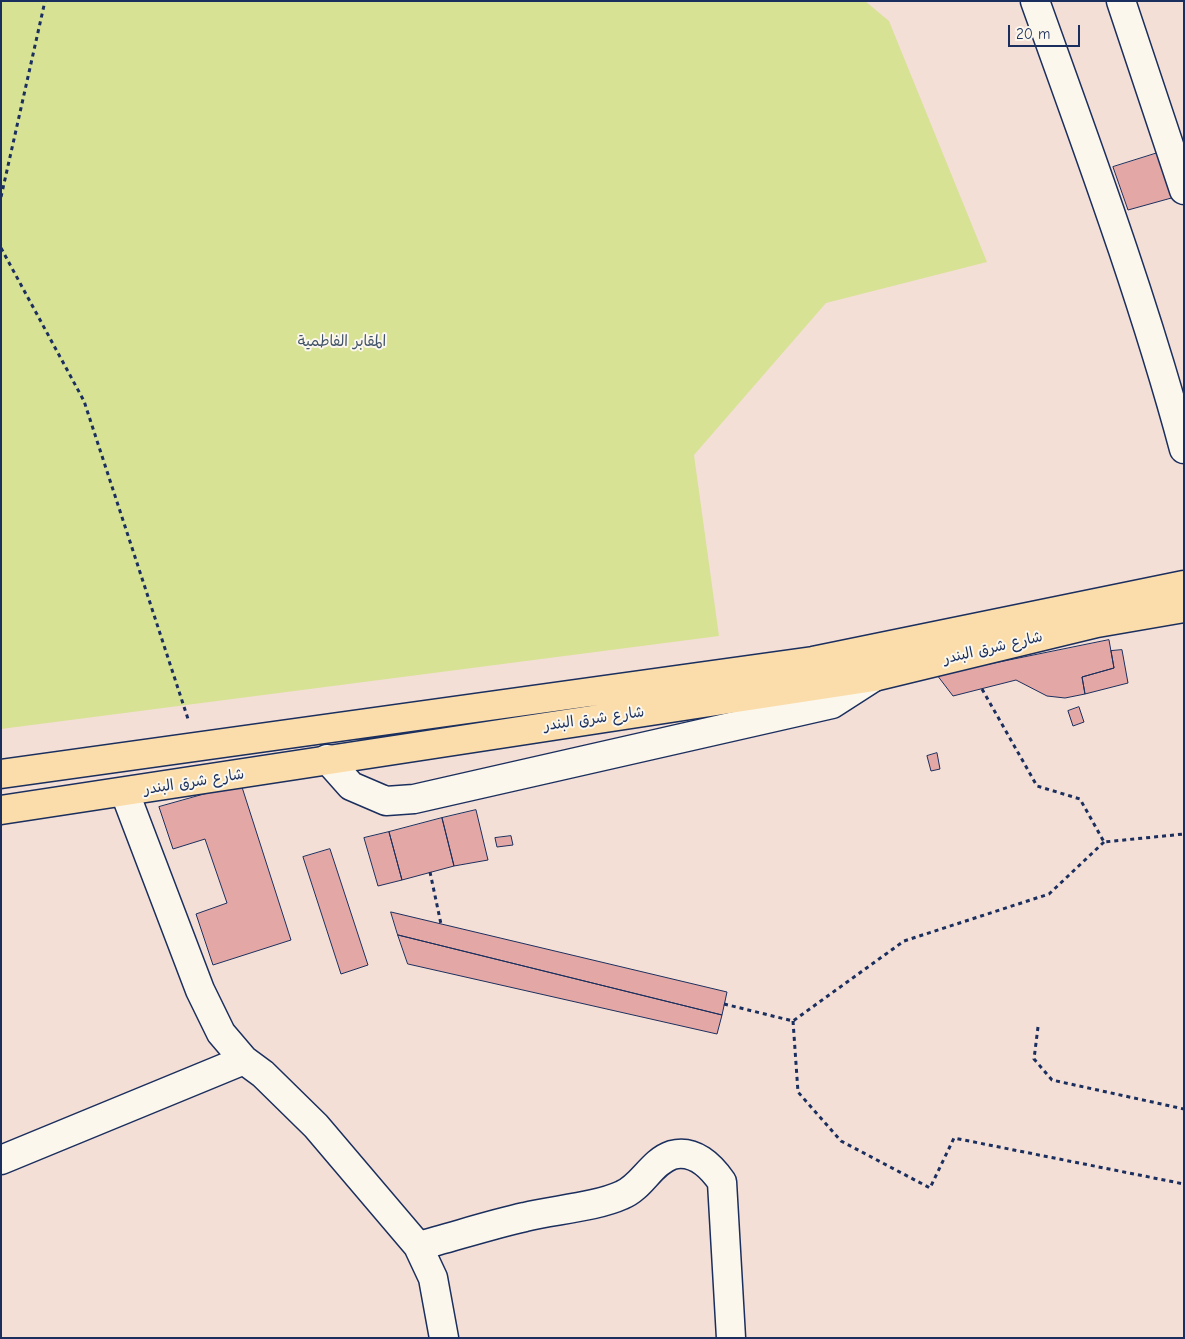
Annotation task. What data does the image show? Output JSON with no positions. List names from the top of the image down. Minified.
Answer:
{"streets":{"main road":["شارع شرق البندر"]},"parks":["المقابر الفاطمية"],"scale_bar":"20 m"}
